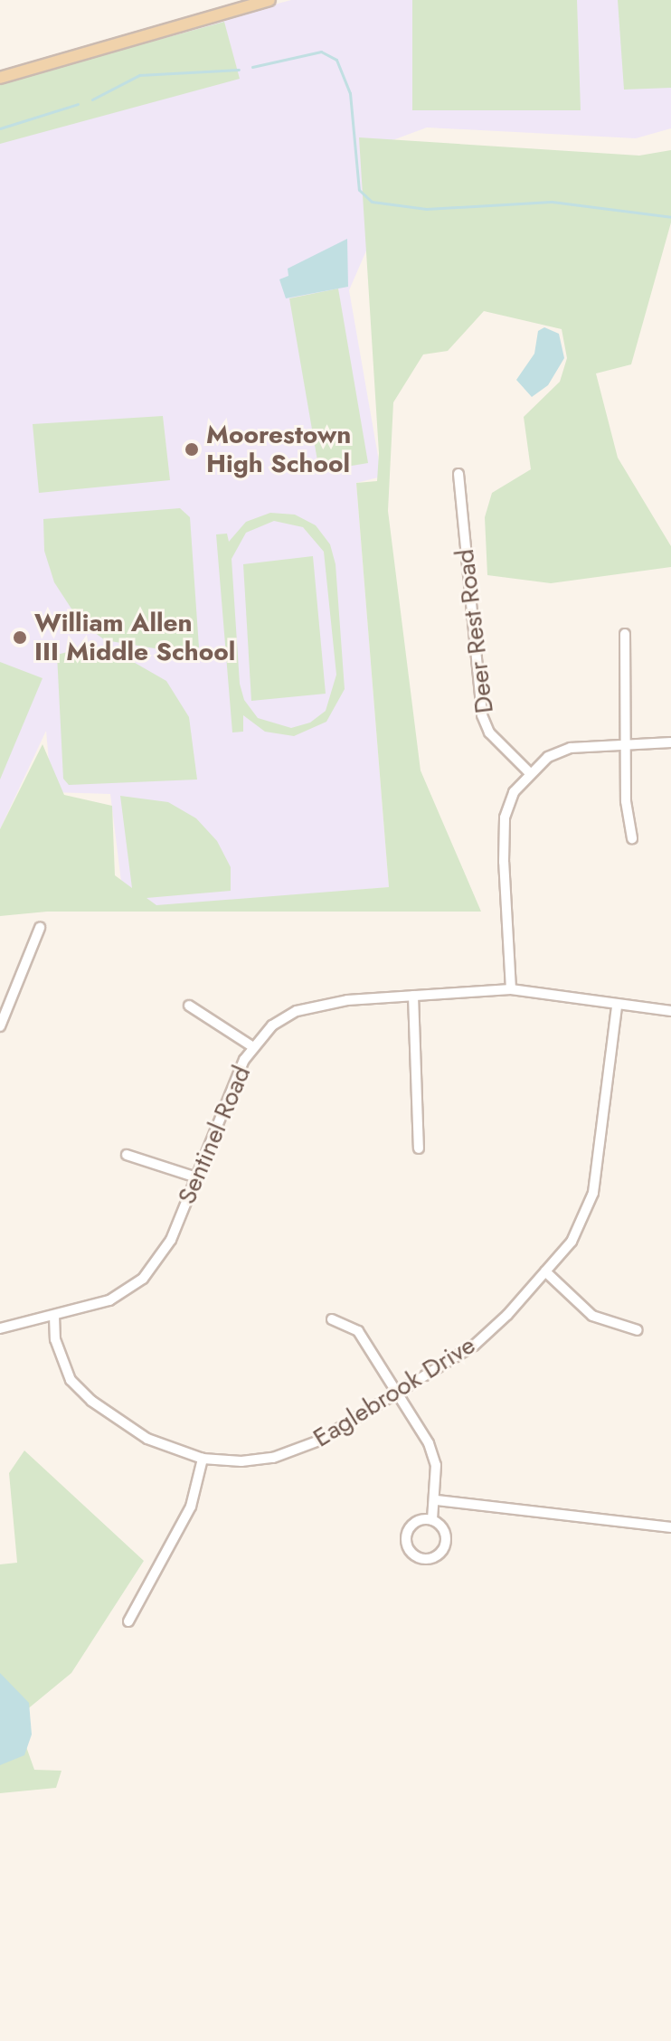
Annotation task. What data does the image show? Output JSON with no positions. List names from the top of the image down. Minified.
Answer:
{"streets":{"street":["Deer Rest Road","Sentinel Road","Eaglebrook Drive"]},"crossings":[["Sentinel Road","Eaglebrook Drive"]],"places":["Moorestown High School","William Allen III Middle School"]}
